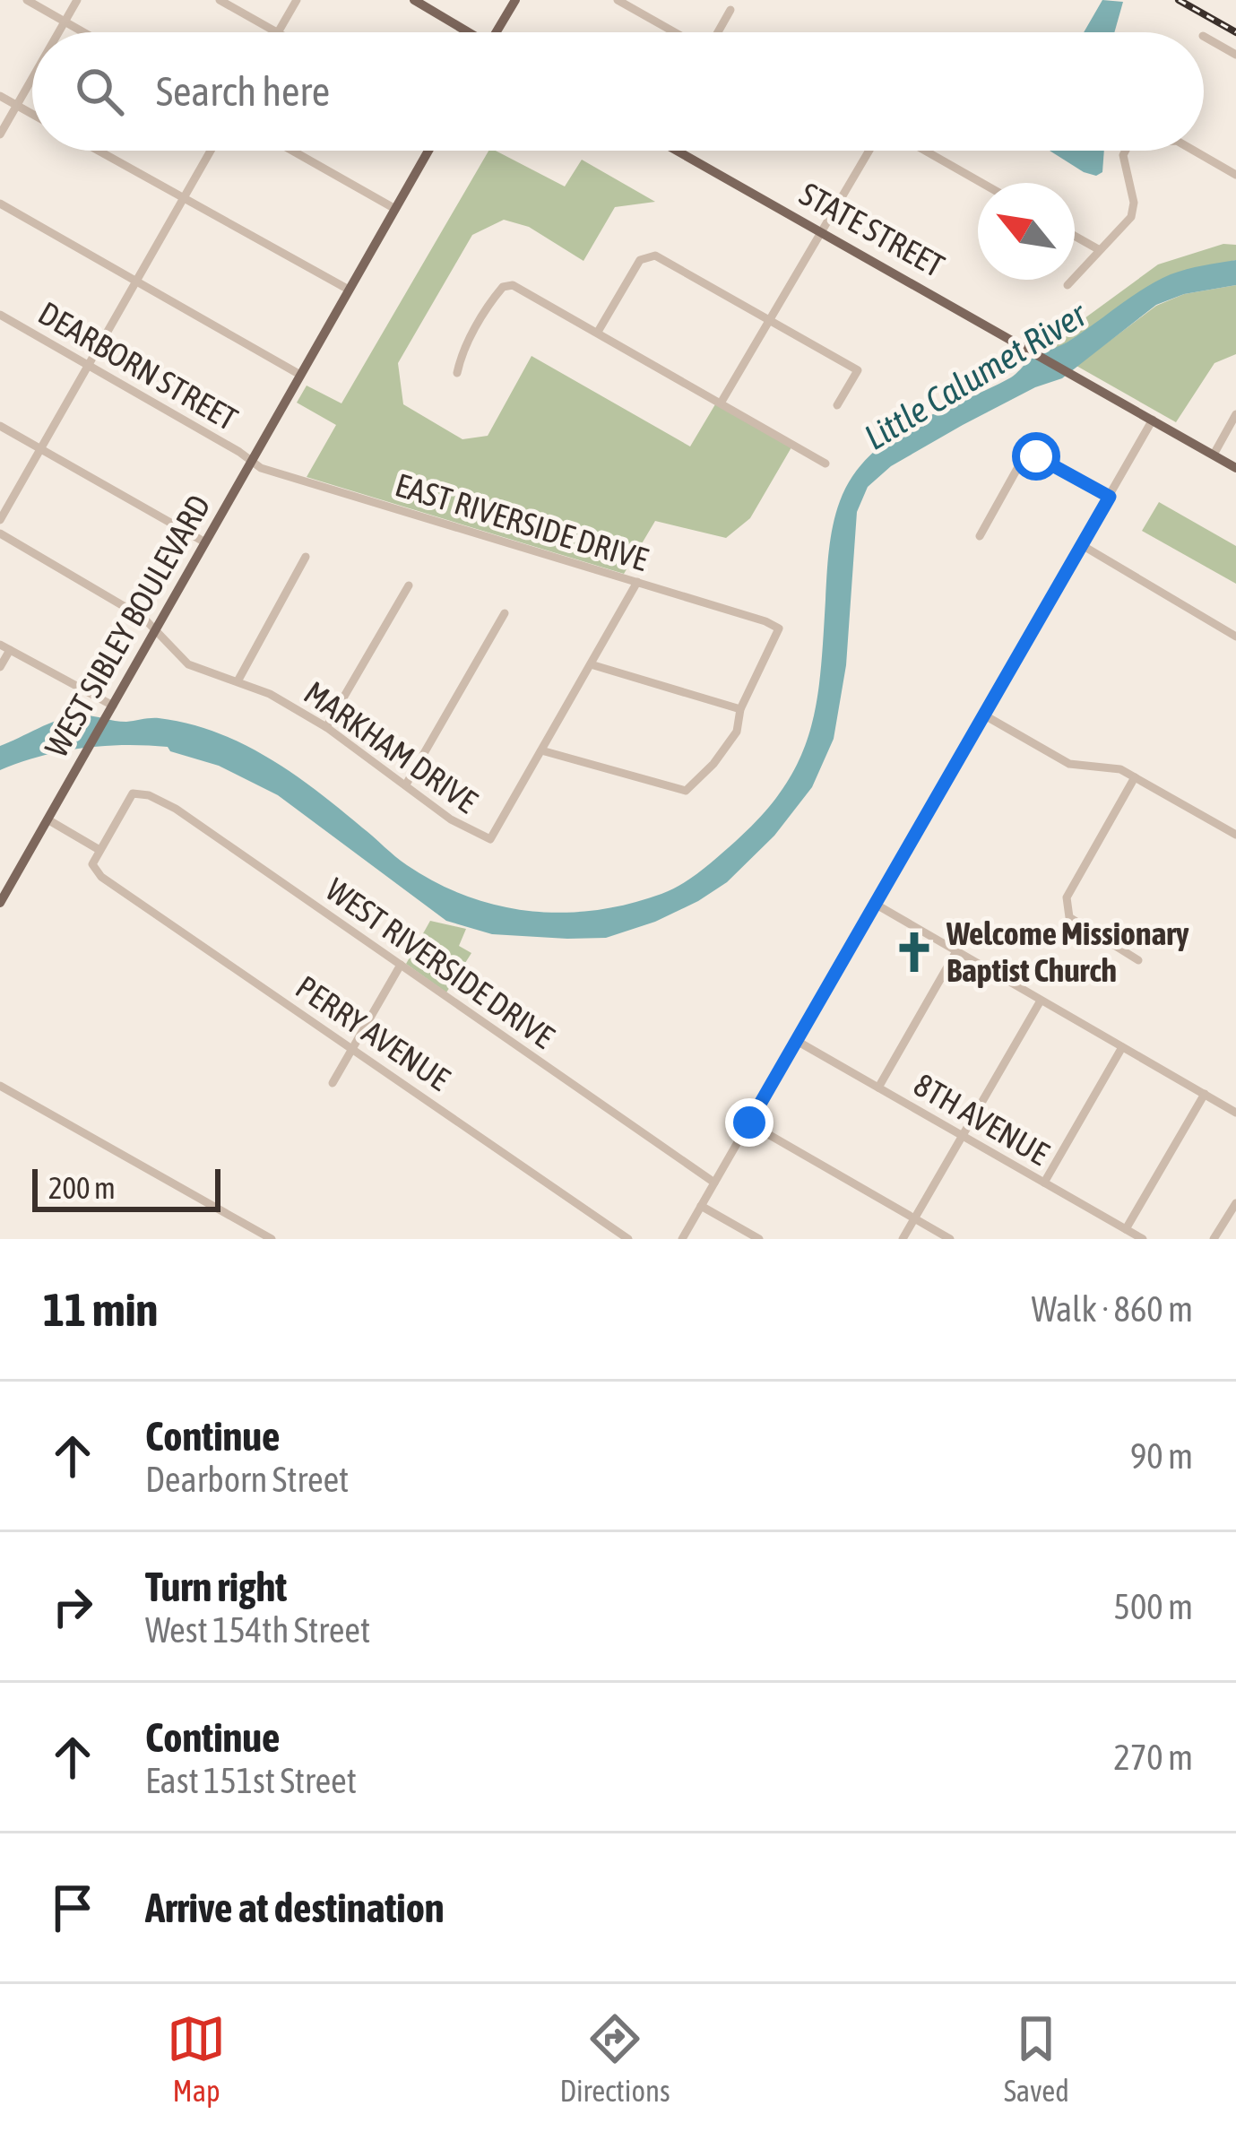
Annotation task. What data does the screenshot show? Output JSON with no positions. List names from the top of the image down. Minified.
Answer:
{"streets":{"main road":["STATE STREET","WEST SIBLEY BOULEVARD"],"street":["DEARBORN STREET","EAST RIVERSIDE DRIVE","MARKHAM DRIVE","WEST RIVERSIDE DRIVE","PERRY AVENUE","8TH AVENUE"]},"crossings":[["DEARBORN STREET","EAST RIVERSIDE DRIVE"],["DEARBORN STREET","WEST SIBLEY BOULEVARD"],["EAST RIVERSIDE DRIVE","WEST SIBLEY BOULEVARD"],["WEST SIBLEY BOULEVARD","MARKHAM DRIVE"],["WEST RIVERSIDE DRIVE","PERRY AVENUE"]],"water":["Little Calumet River"],"places":{"church":["Welcome Missionary Baptist Church"]},"scale_bar":"200 m","north":"top left","page":{"search":"Search here","scale":"200 m","heading":["11 min","Walk · 860 m"],"list":[["Continue","Dearborn Street","90 m"],["Turn right","West 154th Street","500 m"],["Continue","East 151st Street","270 m"],"Arrive at destination"],"nav":["Map","Directions","Saved"]}}
